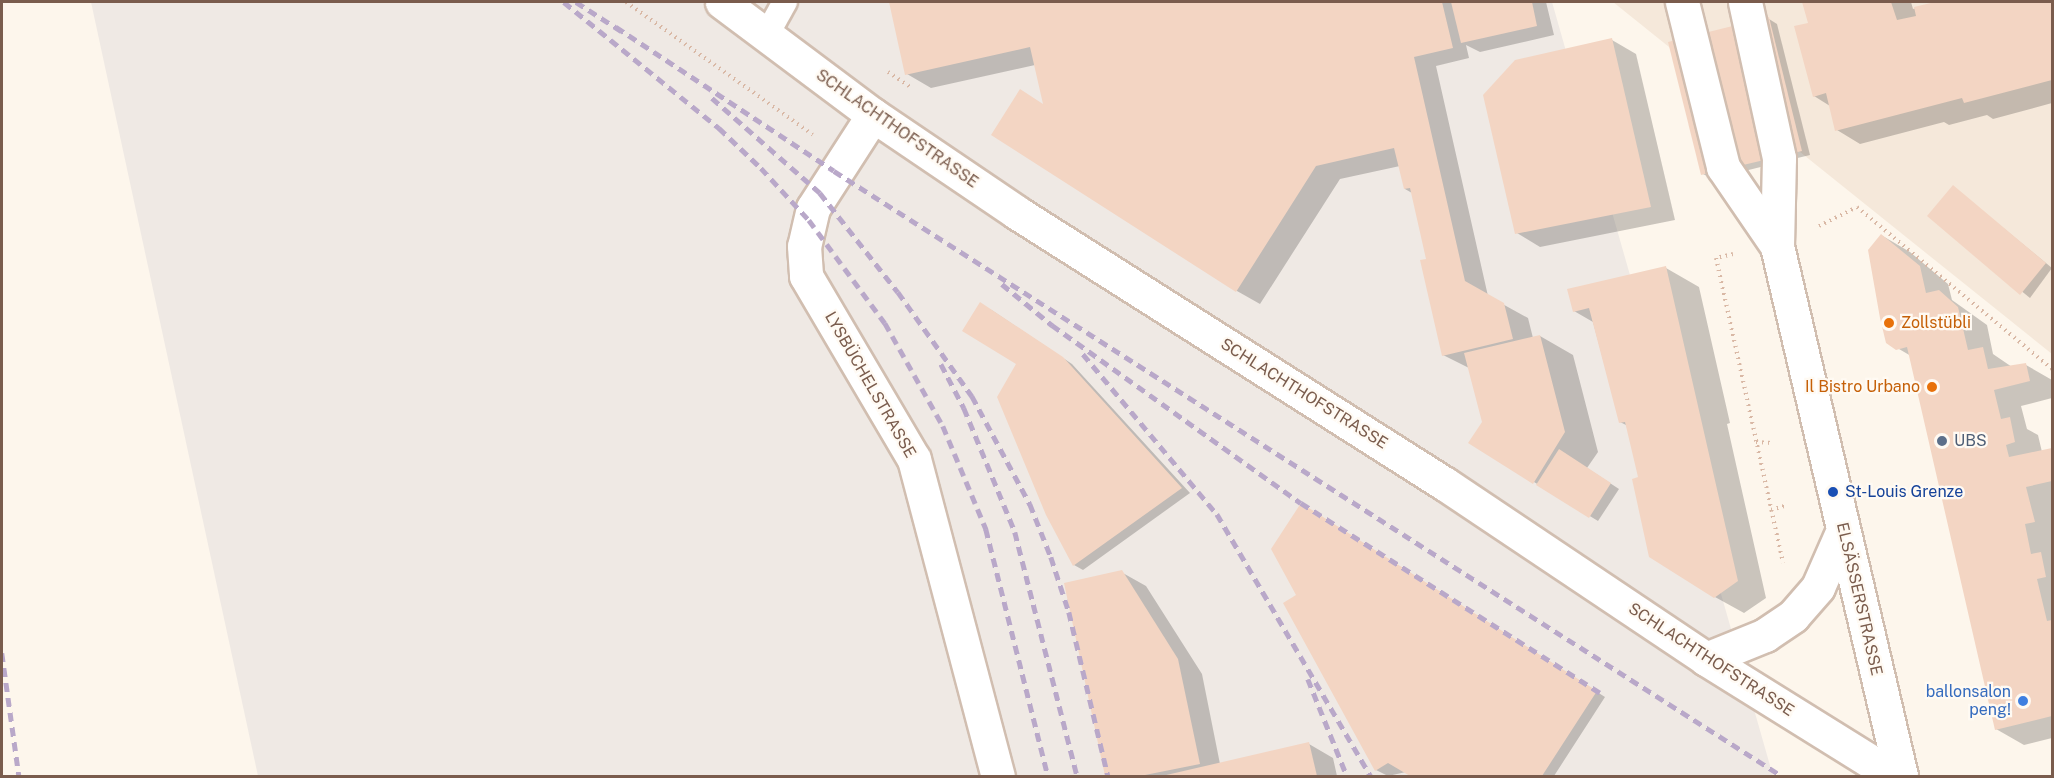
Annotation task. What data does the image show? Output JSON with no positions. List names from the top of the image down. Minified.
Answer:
{"streets":{"main road":["SCHLACHTHOFSTRASSE","LYSBÜCHELSTRASSE","ELSÄSSERSTRASSE"]},"crossings":[["SCHLACHTHOFSTRASSE","LYSBÜCHELSTRASSE"]],"places":["Zollstübli","Il Bistro Urbano","UBS","St-Louis Grenze","ballonsalon peng!"]}
